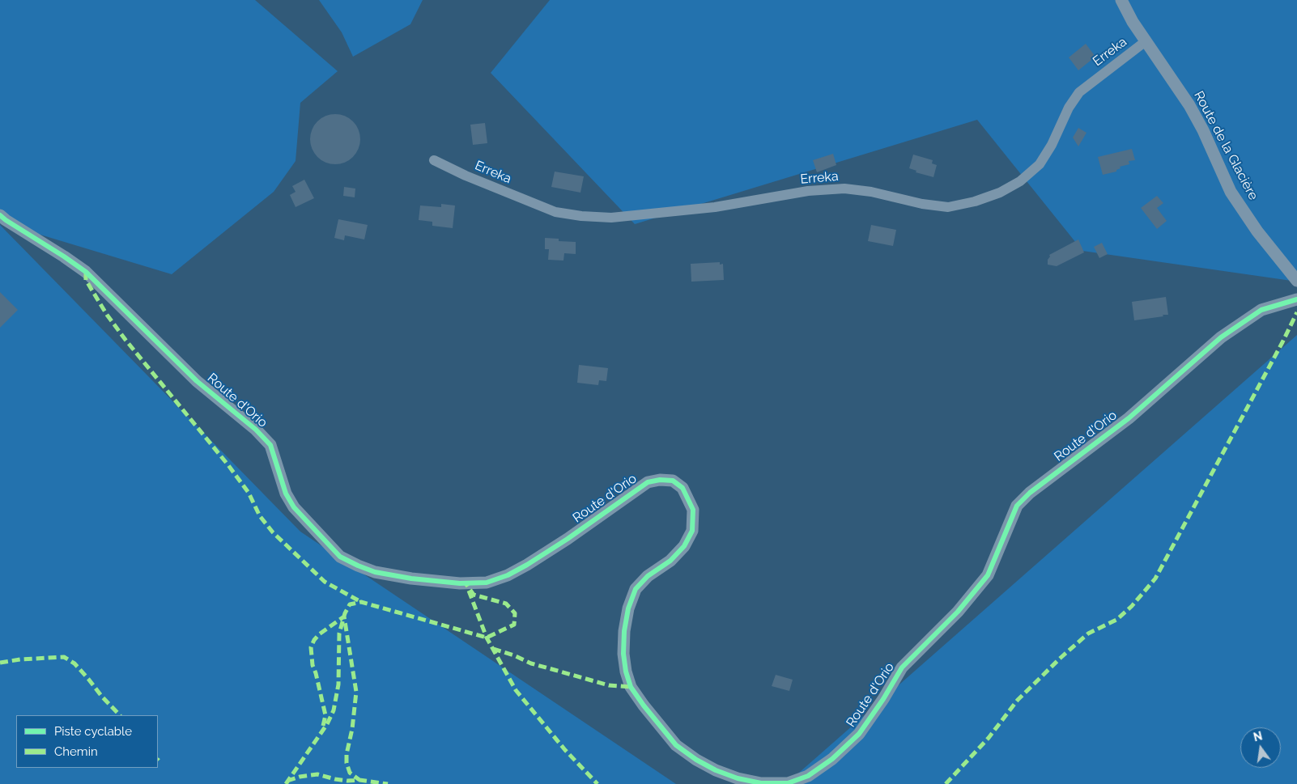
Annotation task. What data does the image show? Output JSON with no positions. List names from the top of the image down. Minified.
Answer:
{"streets":{"street":["Erreka","Route de la Glacière","Route d'Orio"]},"crossings":[["Erreka","Route de la Glacière"]],"legend":["Piste cyclable","Chemin"],"north":"top"}
